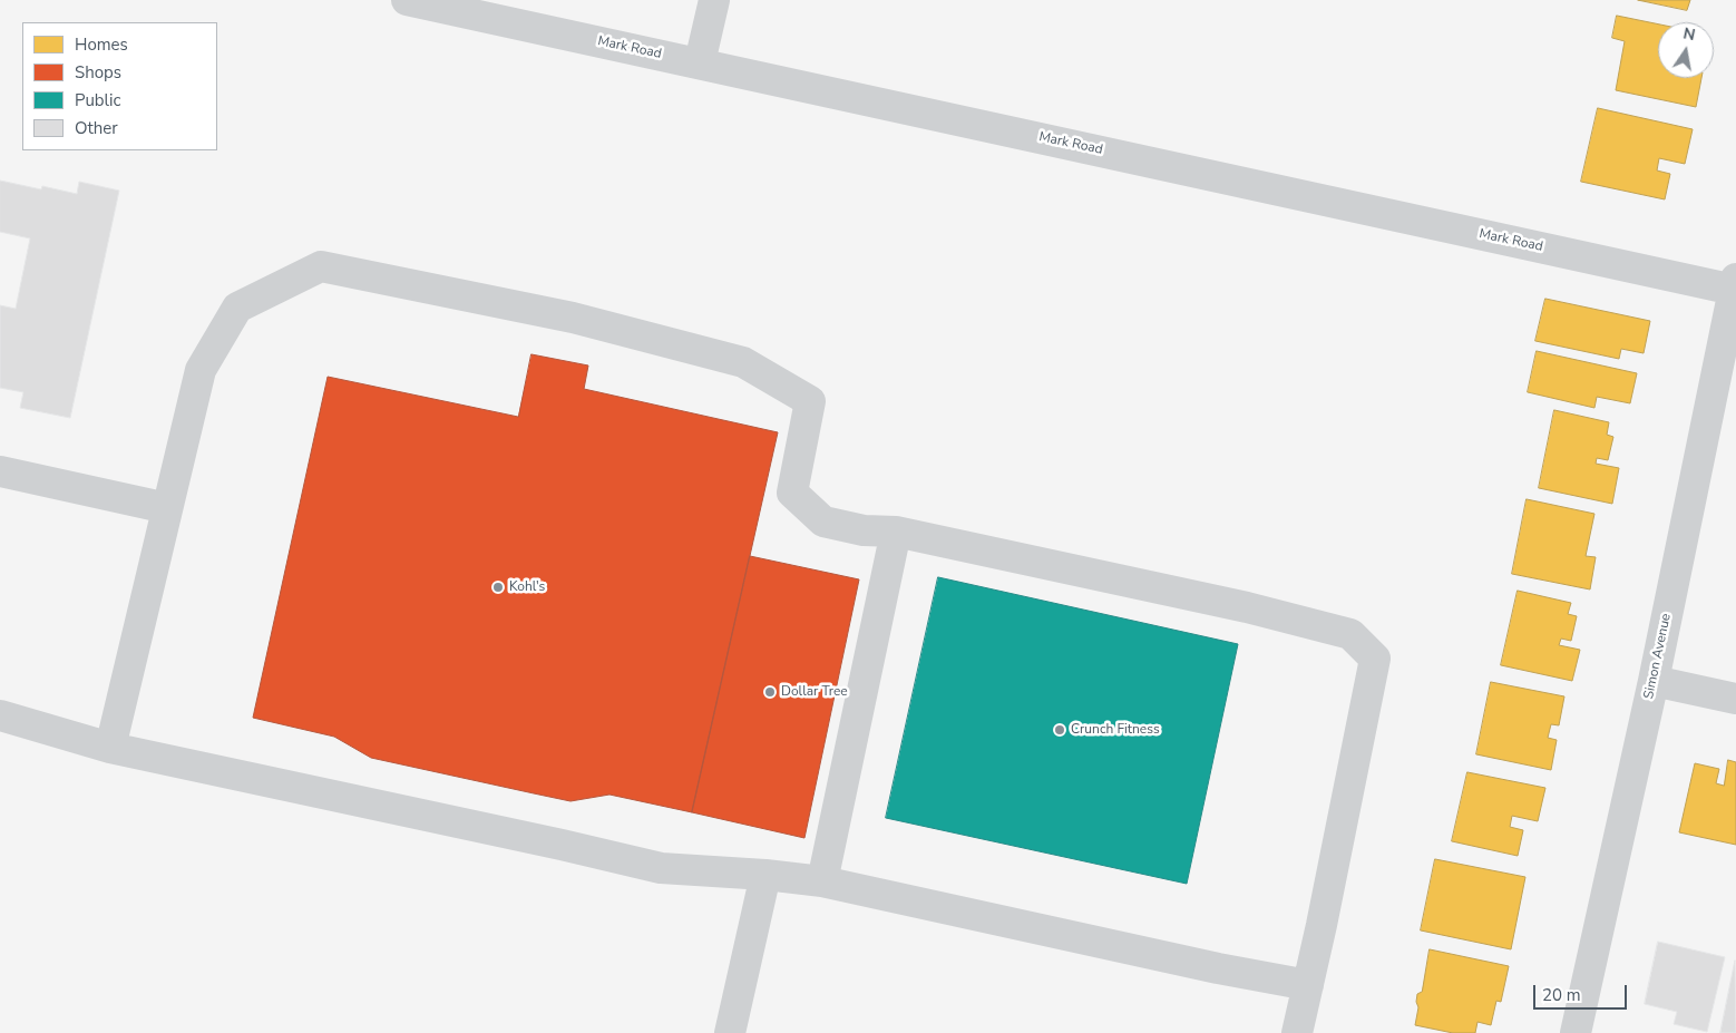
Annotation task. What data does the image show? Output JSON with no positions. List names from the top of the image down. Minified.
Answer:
{"streets":{"street":["Mark Road","Simon Avenue"]},"crossings":[["Mark Road","Simon Avenue"]],"places":["Kohl's","Dollar Tree","Crunch Fitness"],"legend":["Homes","Shops","Public","Other"],"scale_bar":"20 m","north":"top"}
